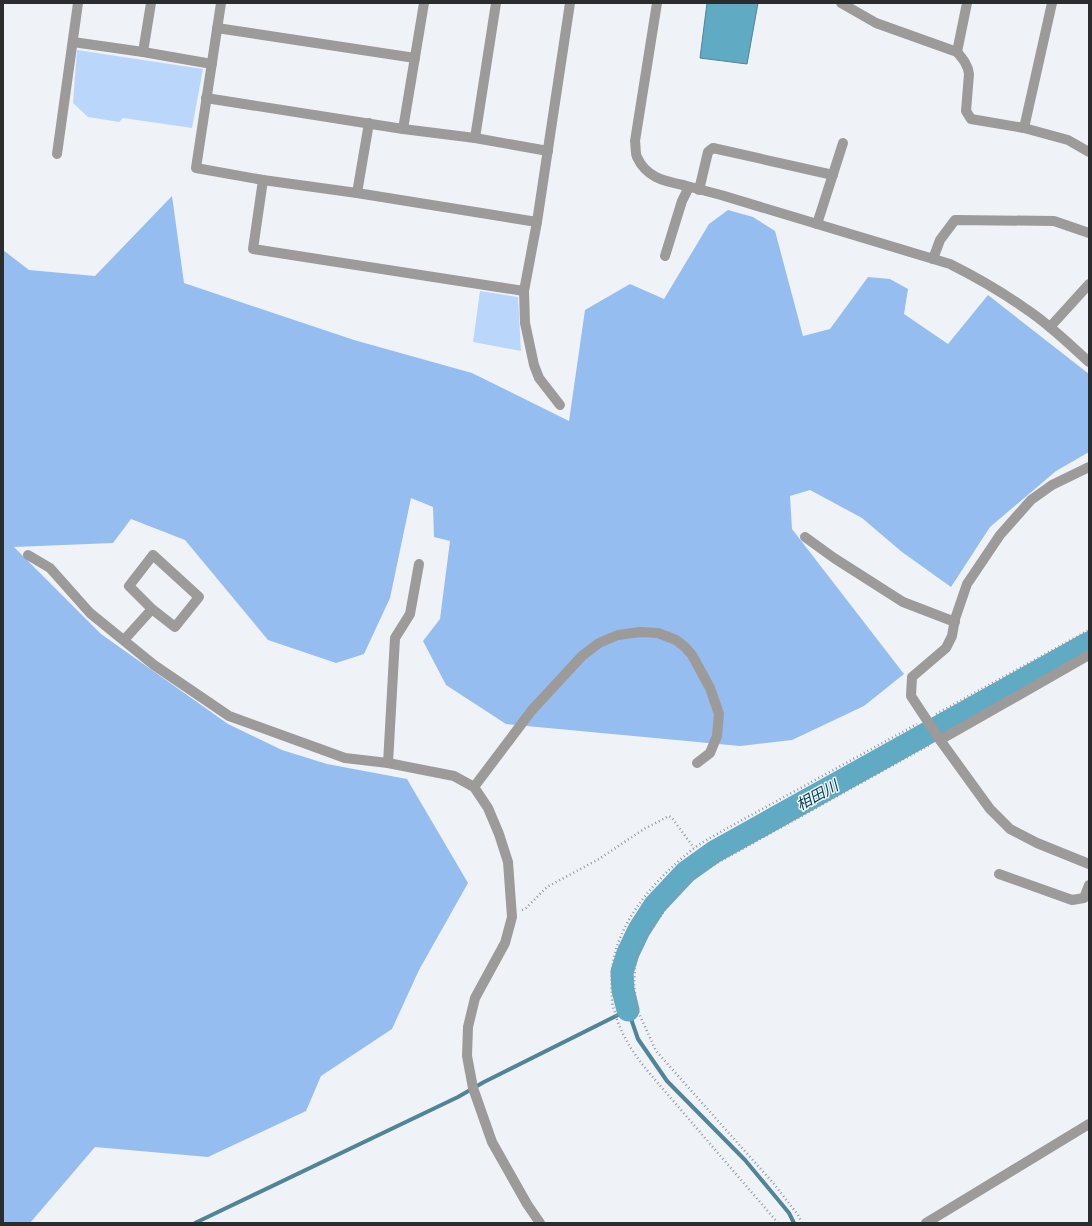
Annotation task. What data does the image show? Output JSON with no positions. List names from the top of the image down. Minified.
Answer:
{"water":["相田川"]}
